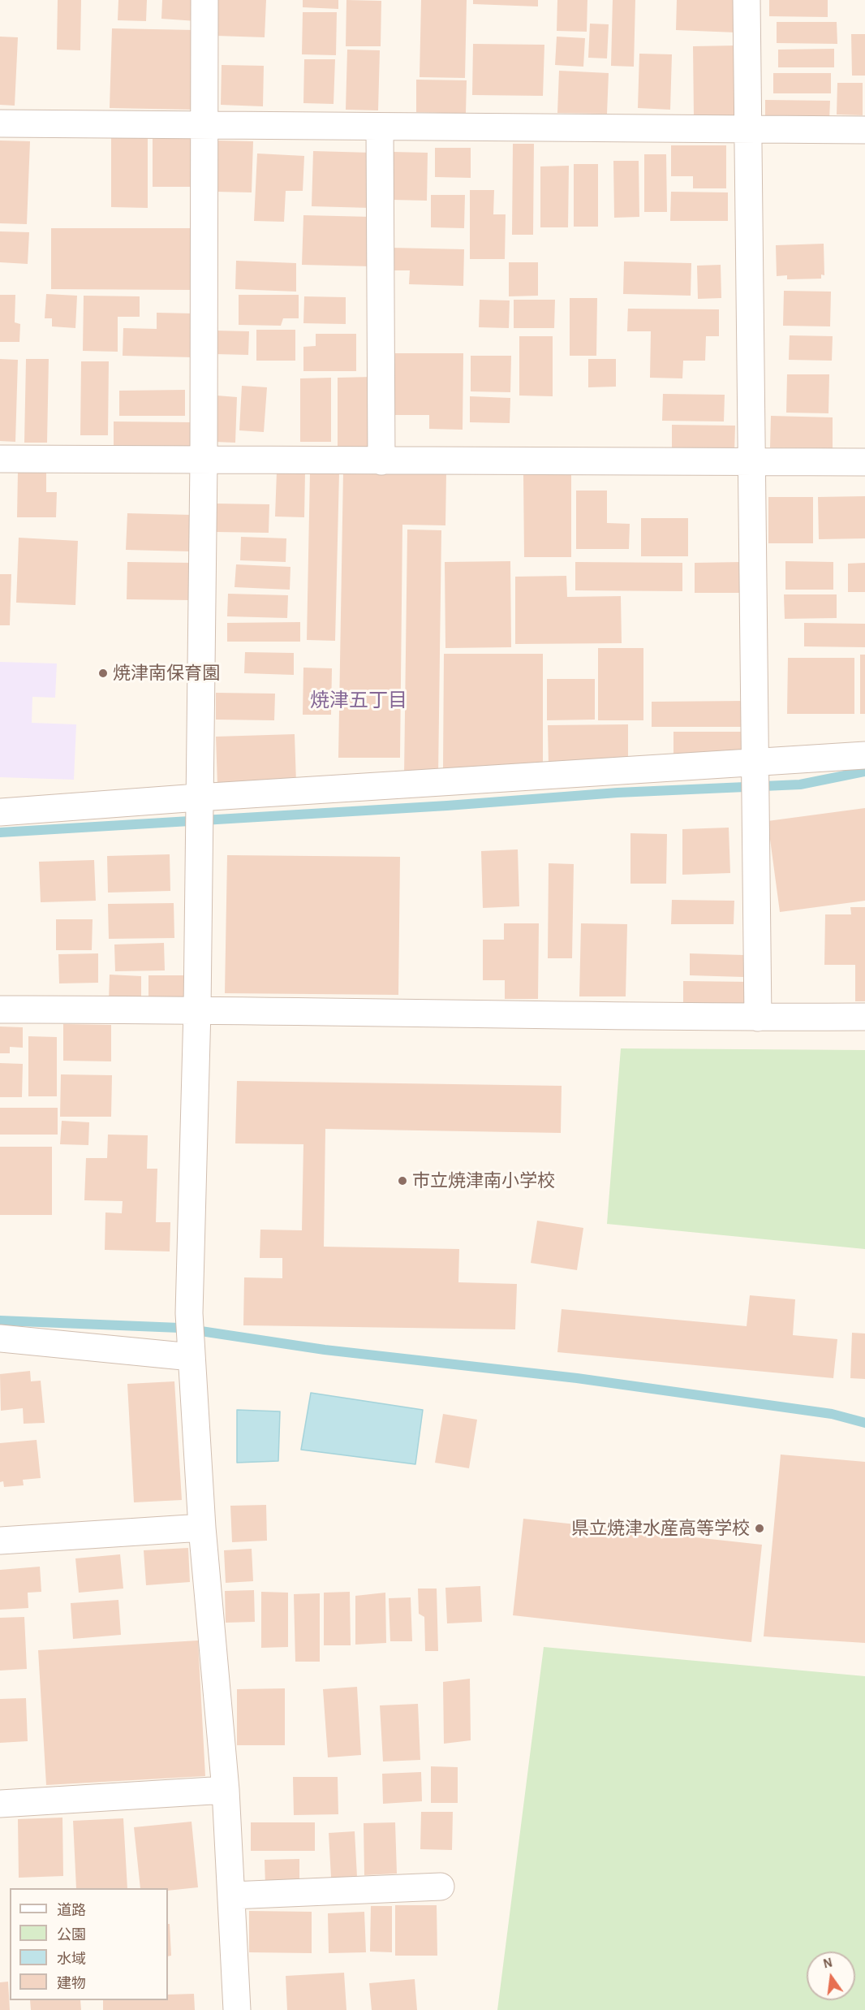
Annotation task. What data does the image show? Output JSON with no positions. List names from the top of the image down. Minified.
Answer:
{"districts":["焼津五丁目"],"places":["焼津南保育園","市立焼津南小学校","県立焼津水産高等学校"],"legend":["道路","公園","水域","建物"],"north":"top"}
